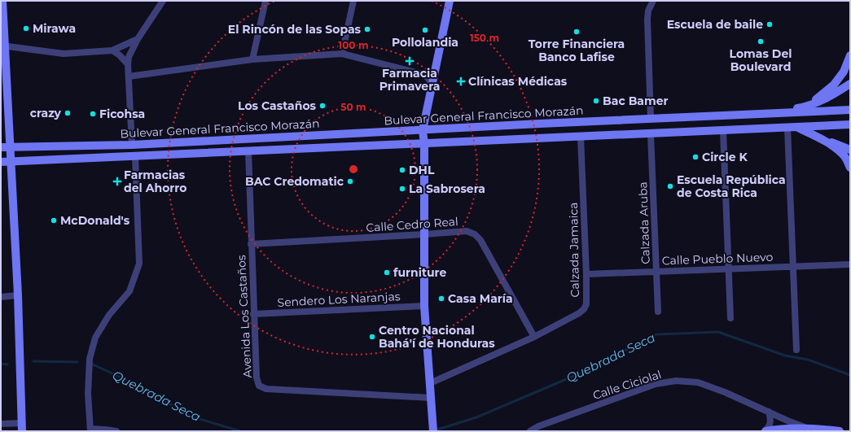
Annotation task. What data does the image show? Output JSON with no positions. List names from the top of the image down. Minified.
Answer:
{"streets":{"main road":["Bulevar General Francisco Morazán"],"street":["Calzada Aruba","Calle Cedro Real","Calzada Jamaica","Calle Pueblo Nuevo","Sendero Los Naranjas","Avenida Los Castaños","Calle Ciciolal"]},"crossings":[["Bulevar General Francisco Morazán","Calzada Aruba"],["Bulevar General Francisco Morazán","Calzada Jamaica"],["Bulevar General Francisco Morazán","Avenida Los Castaños"],["Calzada Aruba","Calle Pueblo Nuevo"],["Calle Cedro Real","Calzada Jamaica"],["Calle Cedro Real","Avenida Los Castaños"],["Calzada Jamaica","Calle Pueblo Nuevo"],["Sendero Los Naranjas","Avenida Los Castaños"]],"water":["Quebrada Seca"],"places":{"other":["Escuela de baile","Mirawa","El Rincón de las Sopas","Pollolandia","Torre Financiera Banco Lafise","Lomas Del Boulevard","Bac Bamer","Los Castaños","crazy","Ficohsa","Circle K","DHL","BAC Credomatic","Escuela República de Costa Rica","La Sabrosera","McDonald's","furniture","Casa María","Centro Nacional Bahá'í de Honduras"],"health":["Farmacia Primavera","Clínicas Médicas","Farmacias del Ahorro"]},"rings":["150 m","100 m","50 m"]}
